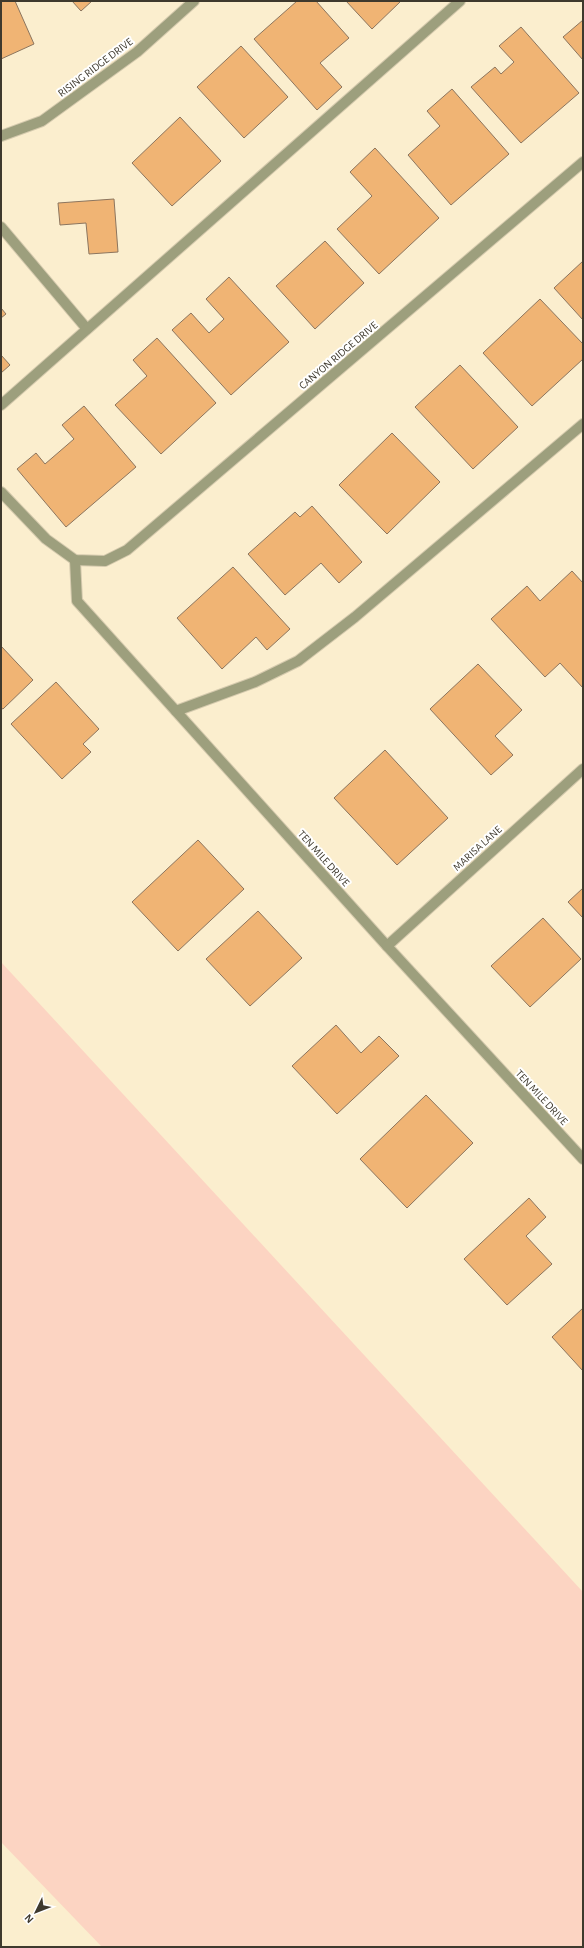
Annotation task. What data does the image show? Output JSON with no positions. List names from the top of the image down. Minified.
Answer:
{"streets":{"street":["RISING RIDGE DRIVE","CANYON RIDGE DRIVE","MARISA LANE","TEN MILE DRIVE"]},"crossings":[["CANYON RIDGE DRIVE","TEN MILE DRIVE"],["MARISA LANE","TEN MILE DRIVE"]],"north":"bottom left"}
